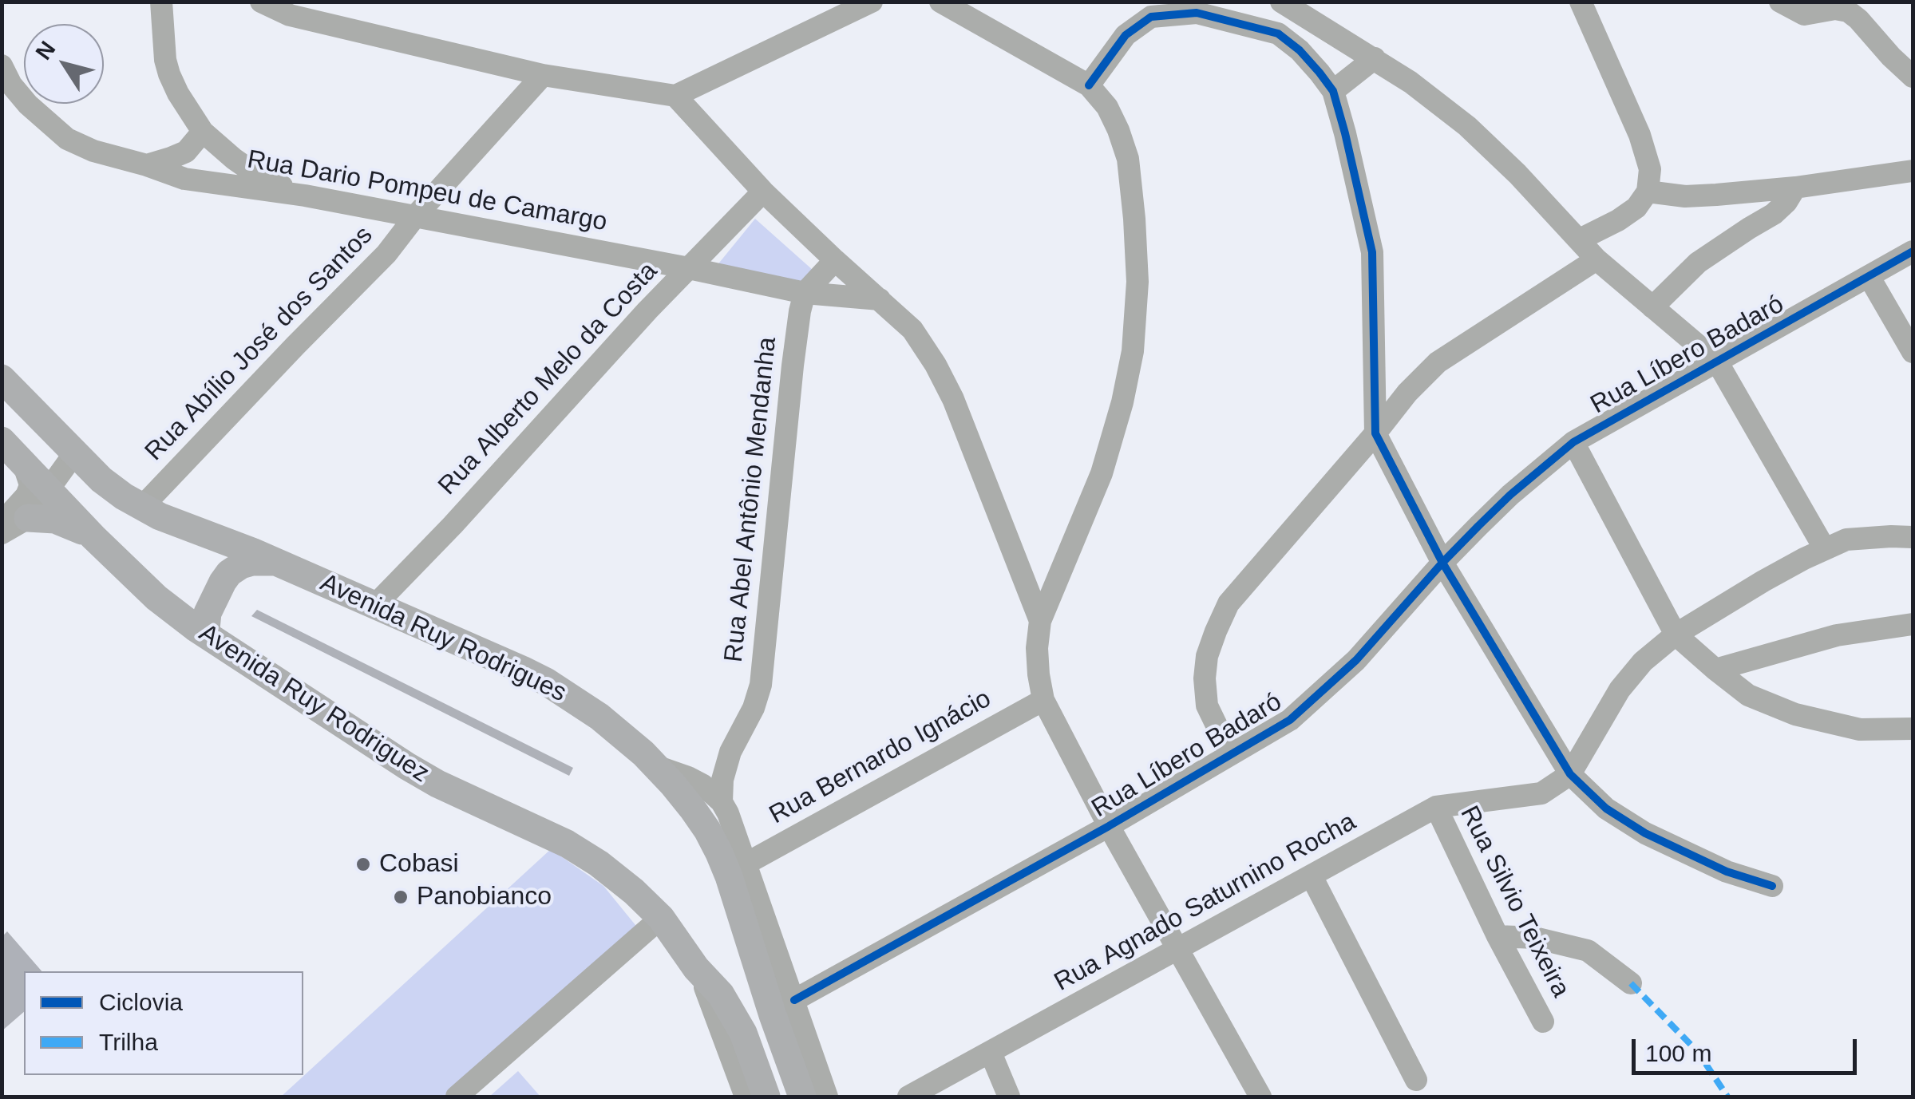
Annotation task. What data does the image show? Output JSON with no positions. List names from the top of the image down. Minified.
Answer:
{"streets":{"main road":["Avenida Ruy Rodrigues","Avenida Ruy Rodriguez"],"street":["Rua Dario Pompeu de Camargo","Rua Abílio José dos Santos","Rua Líbero Badaró","Rua Alberto Melo da Costa","Rua Abel Antônio Mendanha","Rua Bernardo Ignácio","Rua Silvio Teixeira","Rua Agnado Saturnino Rocha"]},"crossings":[["Rua Dario Pompeu de Camargo","Rua Abílio José dos Santos"],["Rua Dario Pompeu de Camargo","Rua Alberto Melo da Costa"],["Rua Dario Pompeu de Camargo","Rua Abel Antônio Mendanha"],["Rua Abílio José dos Santos","Avenida Ruy Rodrigues"],["Rua Alberto Melo da Costa","Avenida Ruy Rodrigues"],["Rua Silvio Teixeira","Rua Agnado Saturnino Rocha"]],"places":["Cobasi","Panobianco"],"legend":["Ciclovia","Trilha"],"scale_bar":"100 m","north":"top left"}
